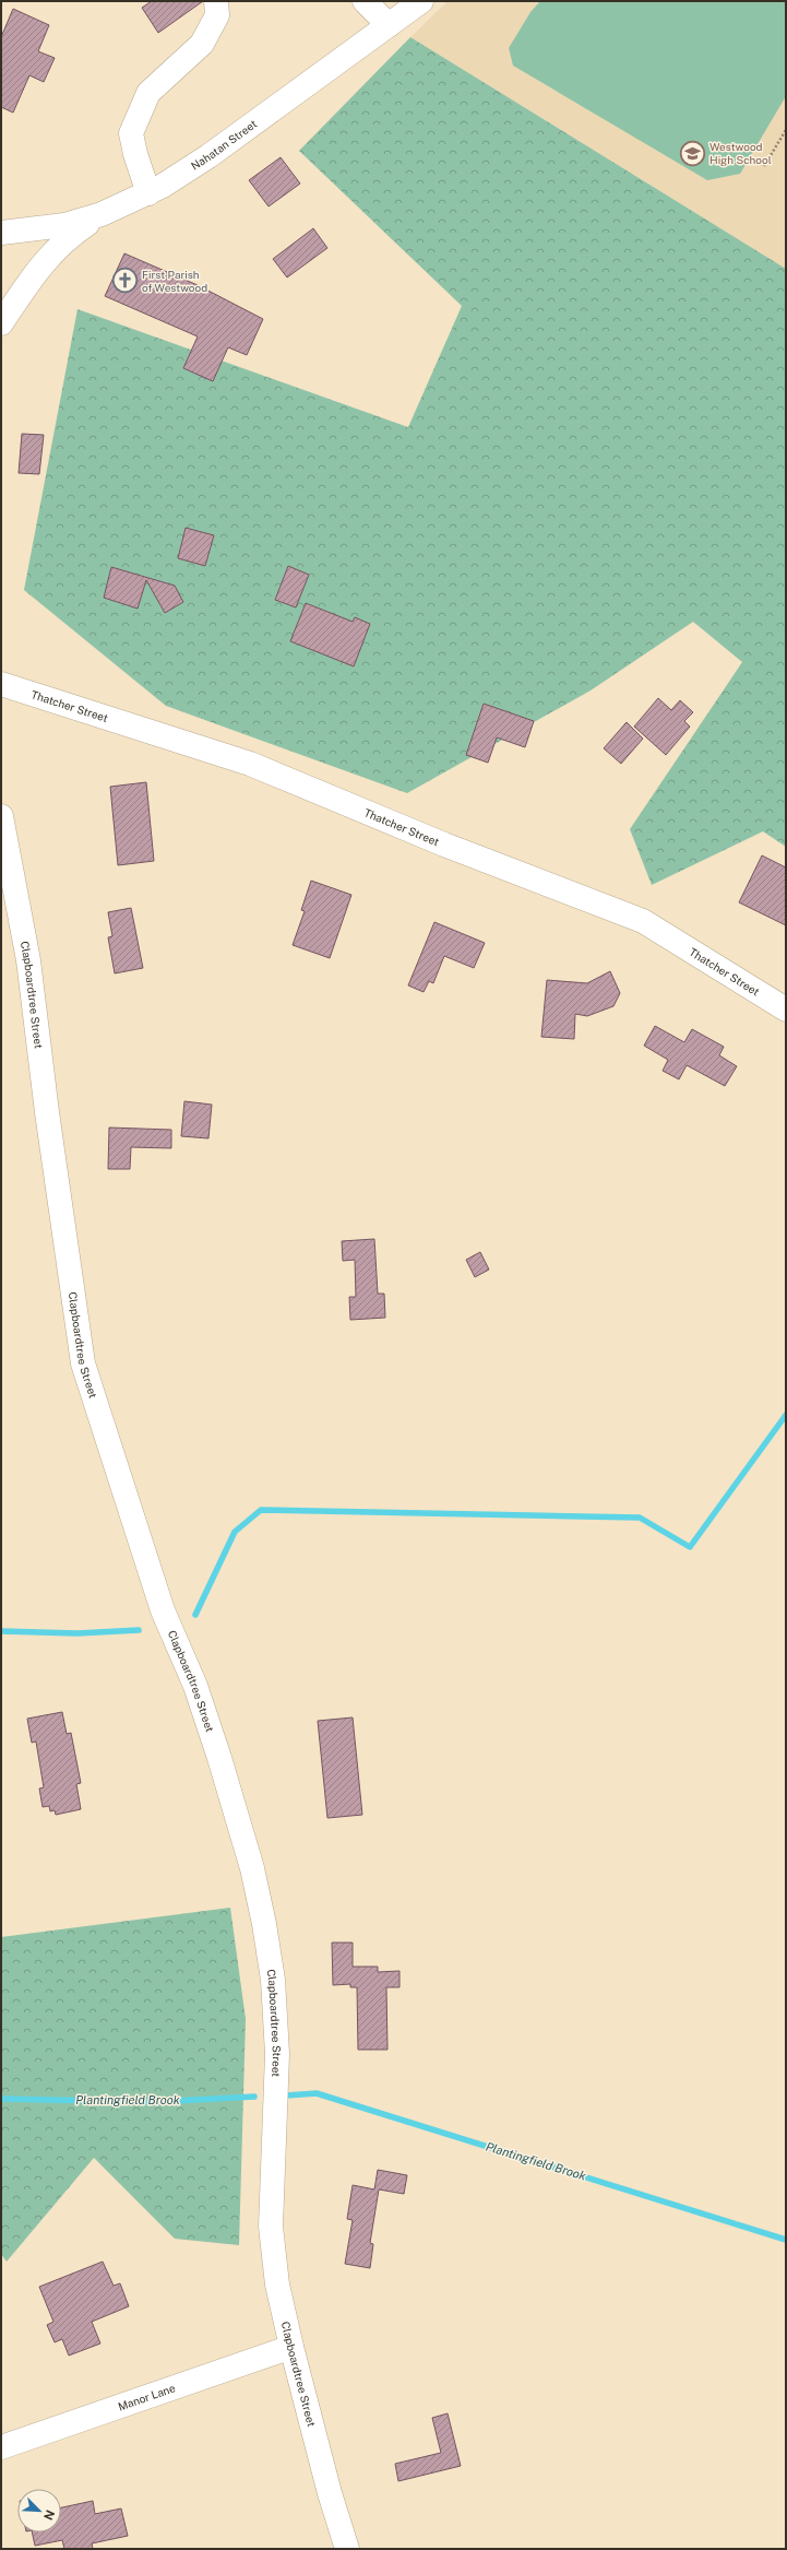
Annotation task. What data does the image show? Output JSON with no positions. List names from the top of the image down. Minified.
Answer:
{"streets":{"main road":["Nahatan Street","Thatcher Street","Clapboardtree Street","Manor Lane"]},"crossings":[["Clapboardtree Street","Manor Lane"]],"water":["Plantingfield Brook"],"places":{"school or university":["Westwood High School"],"church":["First Parish of Westwood"]},"north":"bottom right"}
